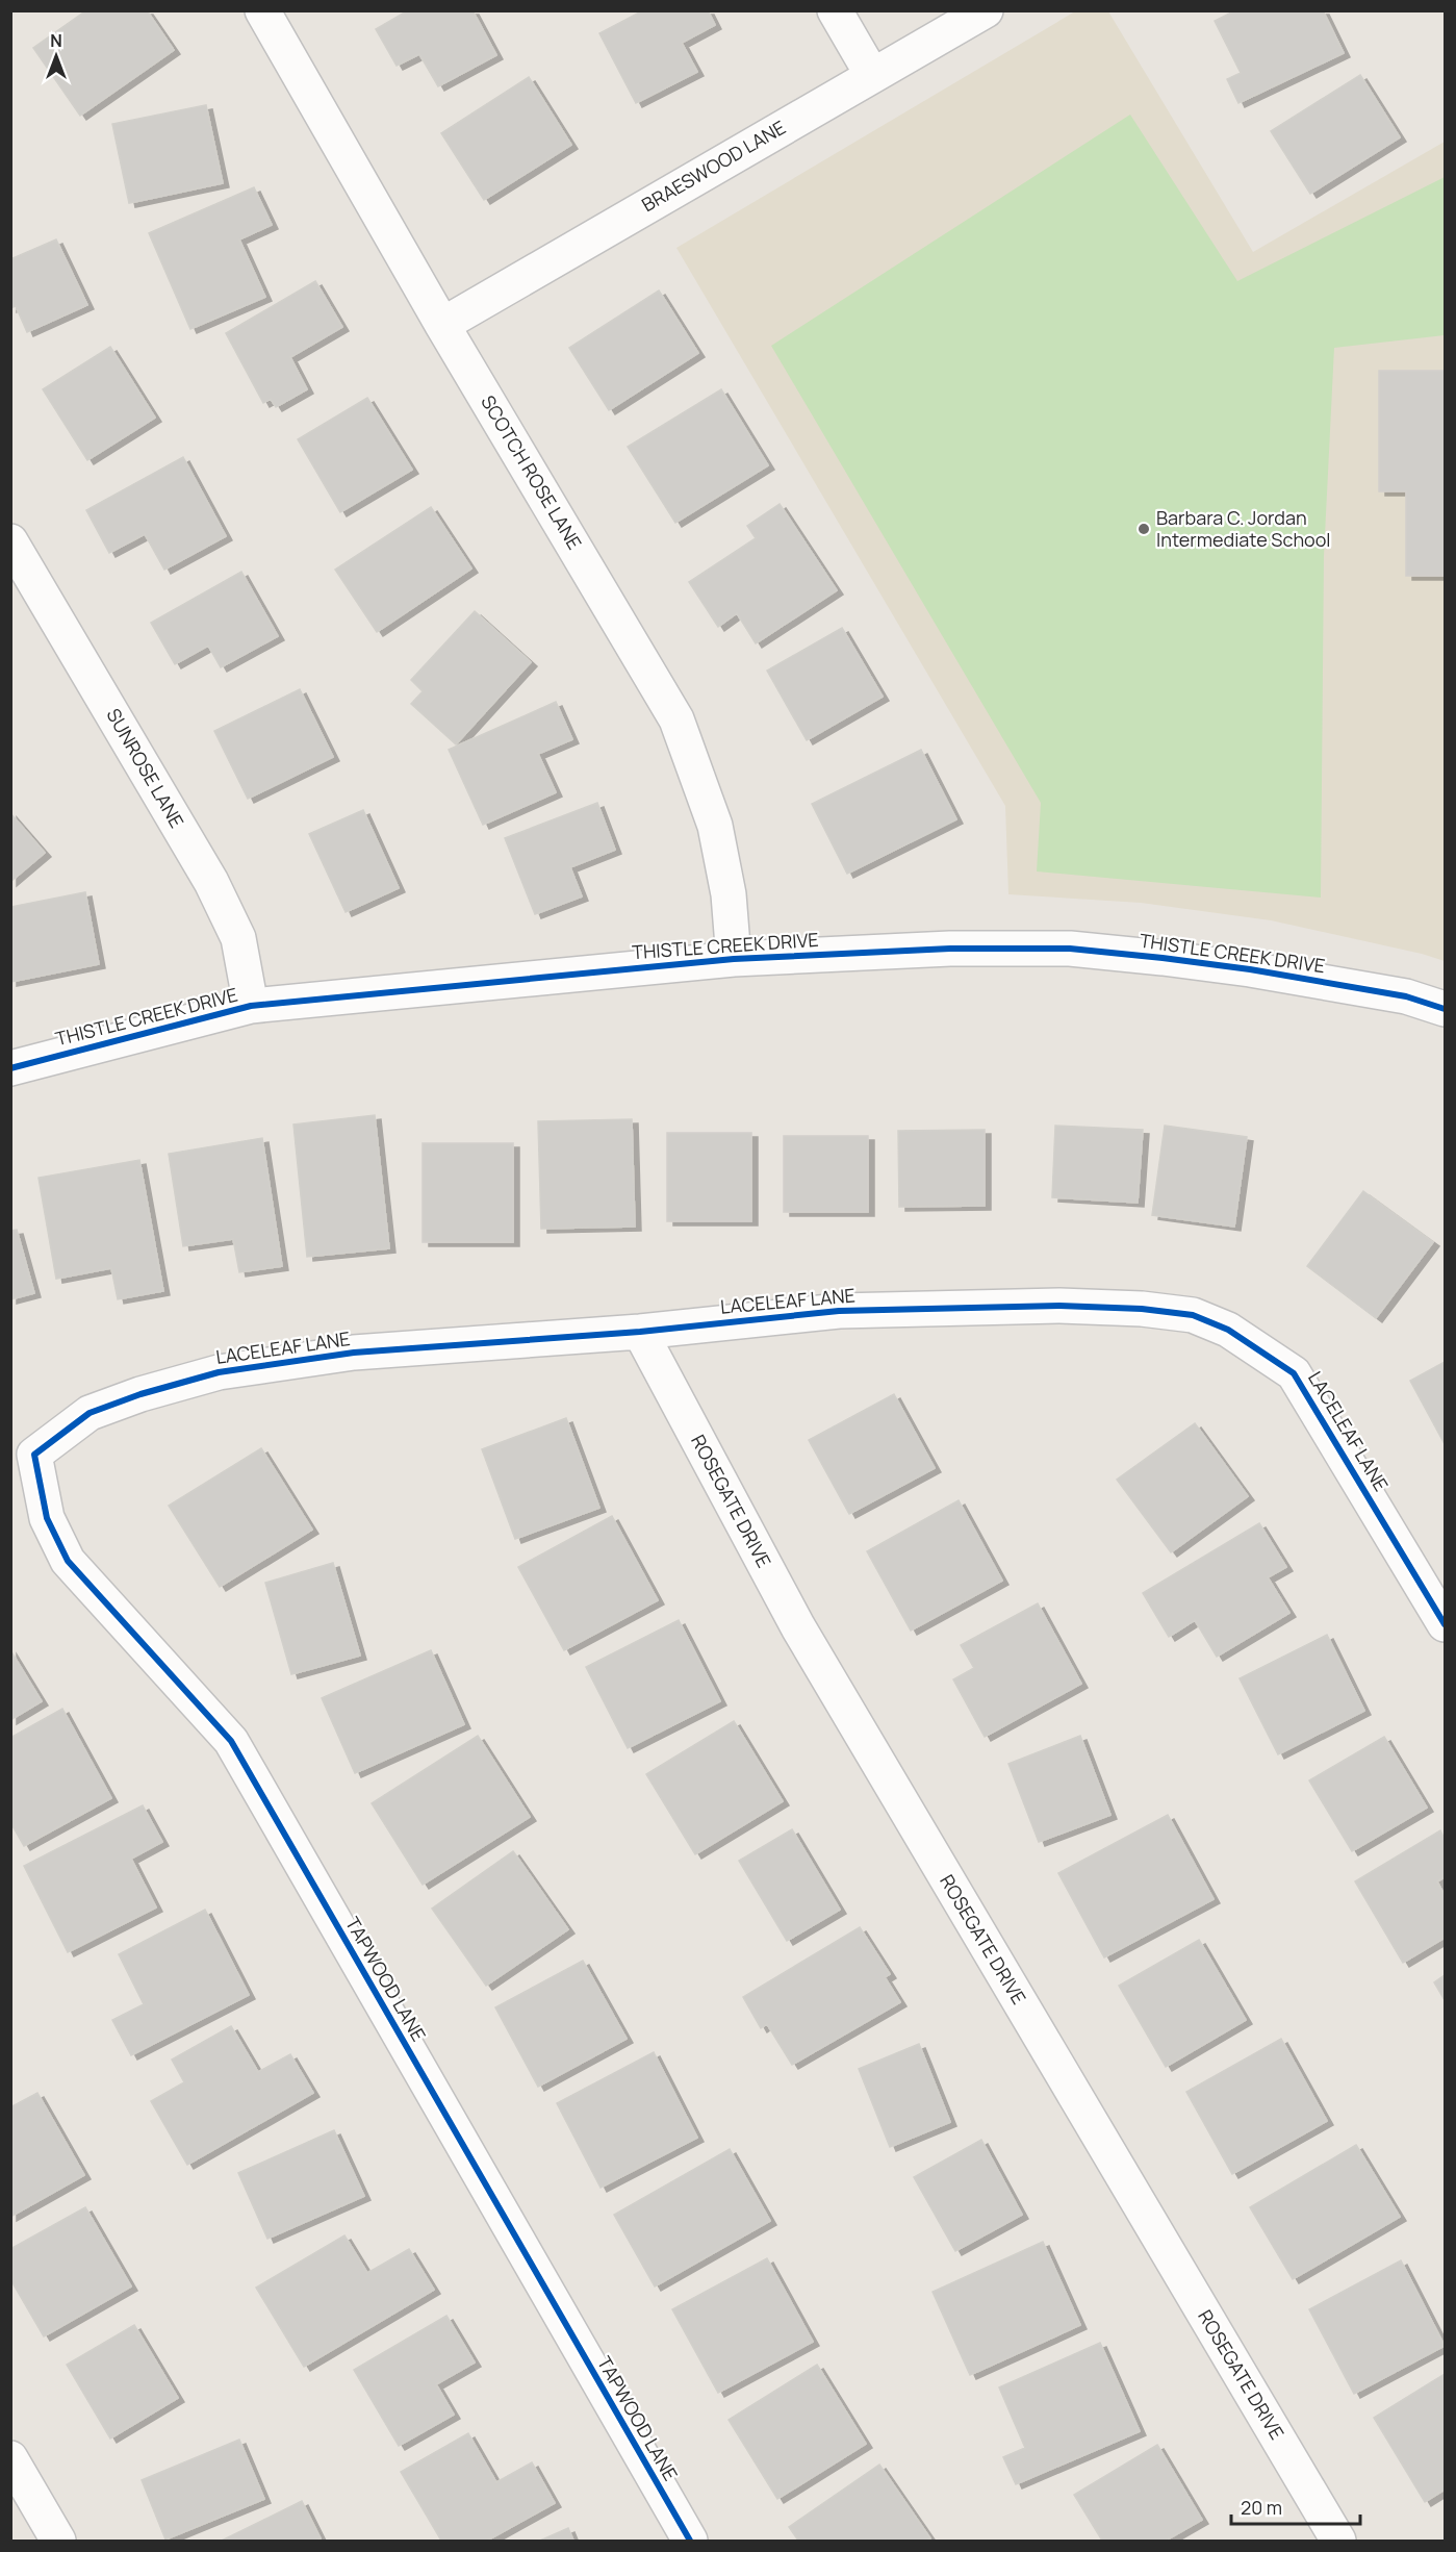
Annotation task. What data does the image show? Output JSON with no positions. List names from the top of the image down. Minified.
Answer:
{"streets":{"street":["BRAESWOOD LANE","SCOTCH ROSE LANE","SUNROSE LANE","THISTLE CREEK DRIVE","LACELEAF LANE","ROSEGATE DRIVE","TAPWOOD LANE"]},"crossings":[["BRAESWOOD LANE","SCOTCH ROSE LANE"],["SCOTCH ROSE LANE","THISTLE CREEK DRIVE"],["SUNROSE LANE","THISTLE CREEK DRIVE"],["LACELEAF LANE","ROSEGATE DRIVE"],["LACELEAF LANE","TAPWOOD LANE"]],"places":["Barbara C. Jordan Intermediate School"],"scale_bar":"20 m","north":"top"}
